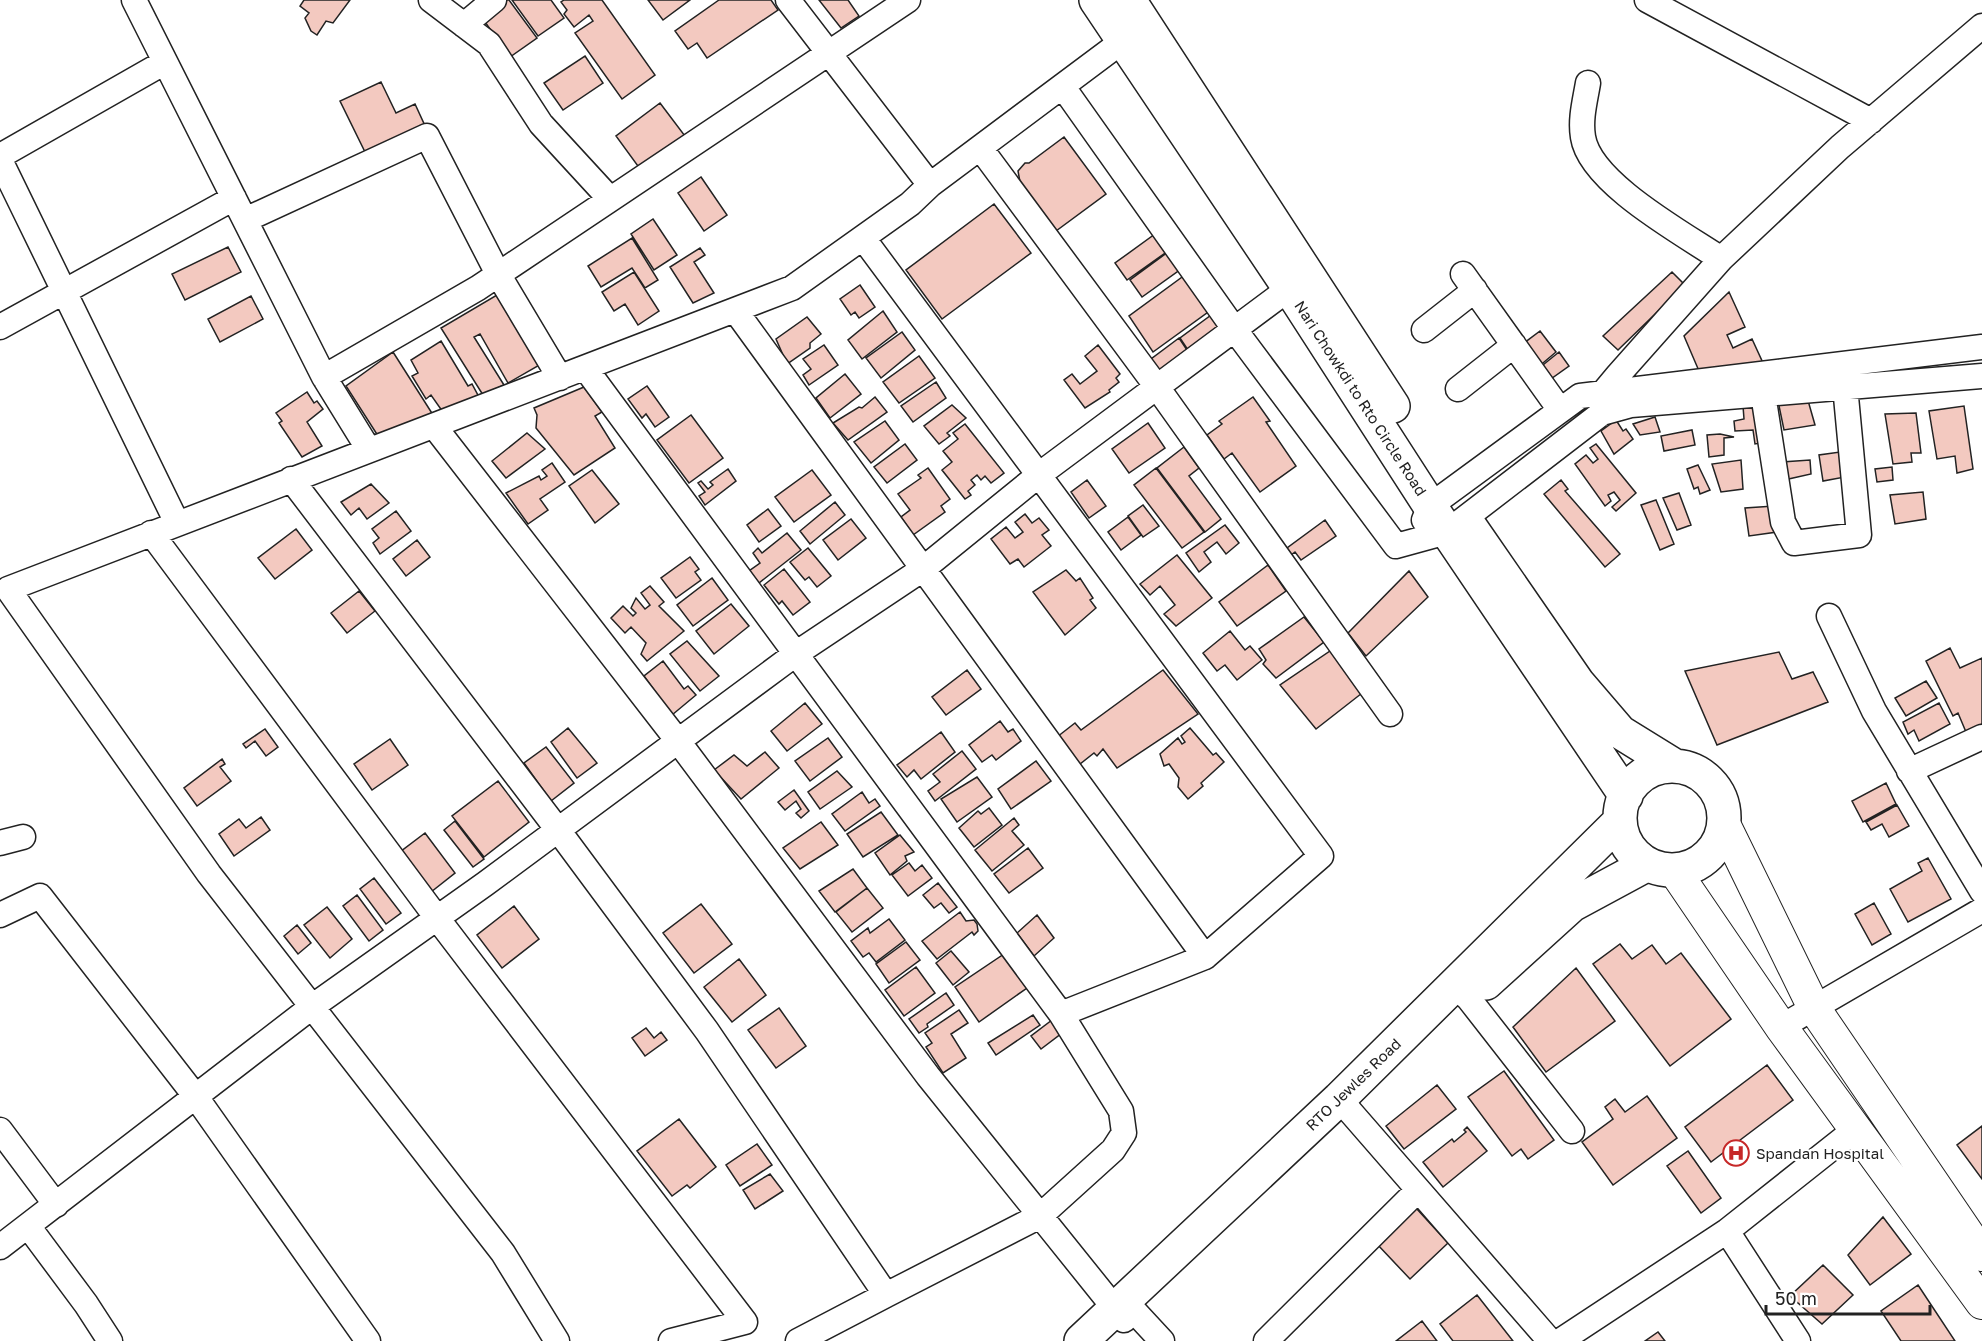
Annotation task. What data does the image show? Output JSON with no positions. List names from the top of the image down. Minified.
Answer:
{"streets":{"highway":["Nari Chowkdi to Rto Circle Road","RTO Jewles Road"]},"crossings":[["Nari Chowkdi to Rto Circle Road","RTO Jewles Road"]],"places":{"hospital":["Spandan Hospital"]},"scale_bar":"50 m"}
